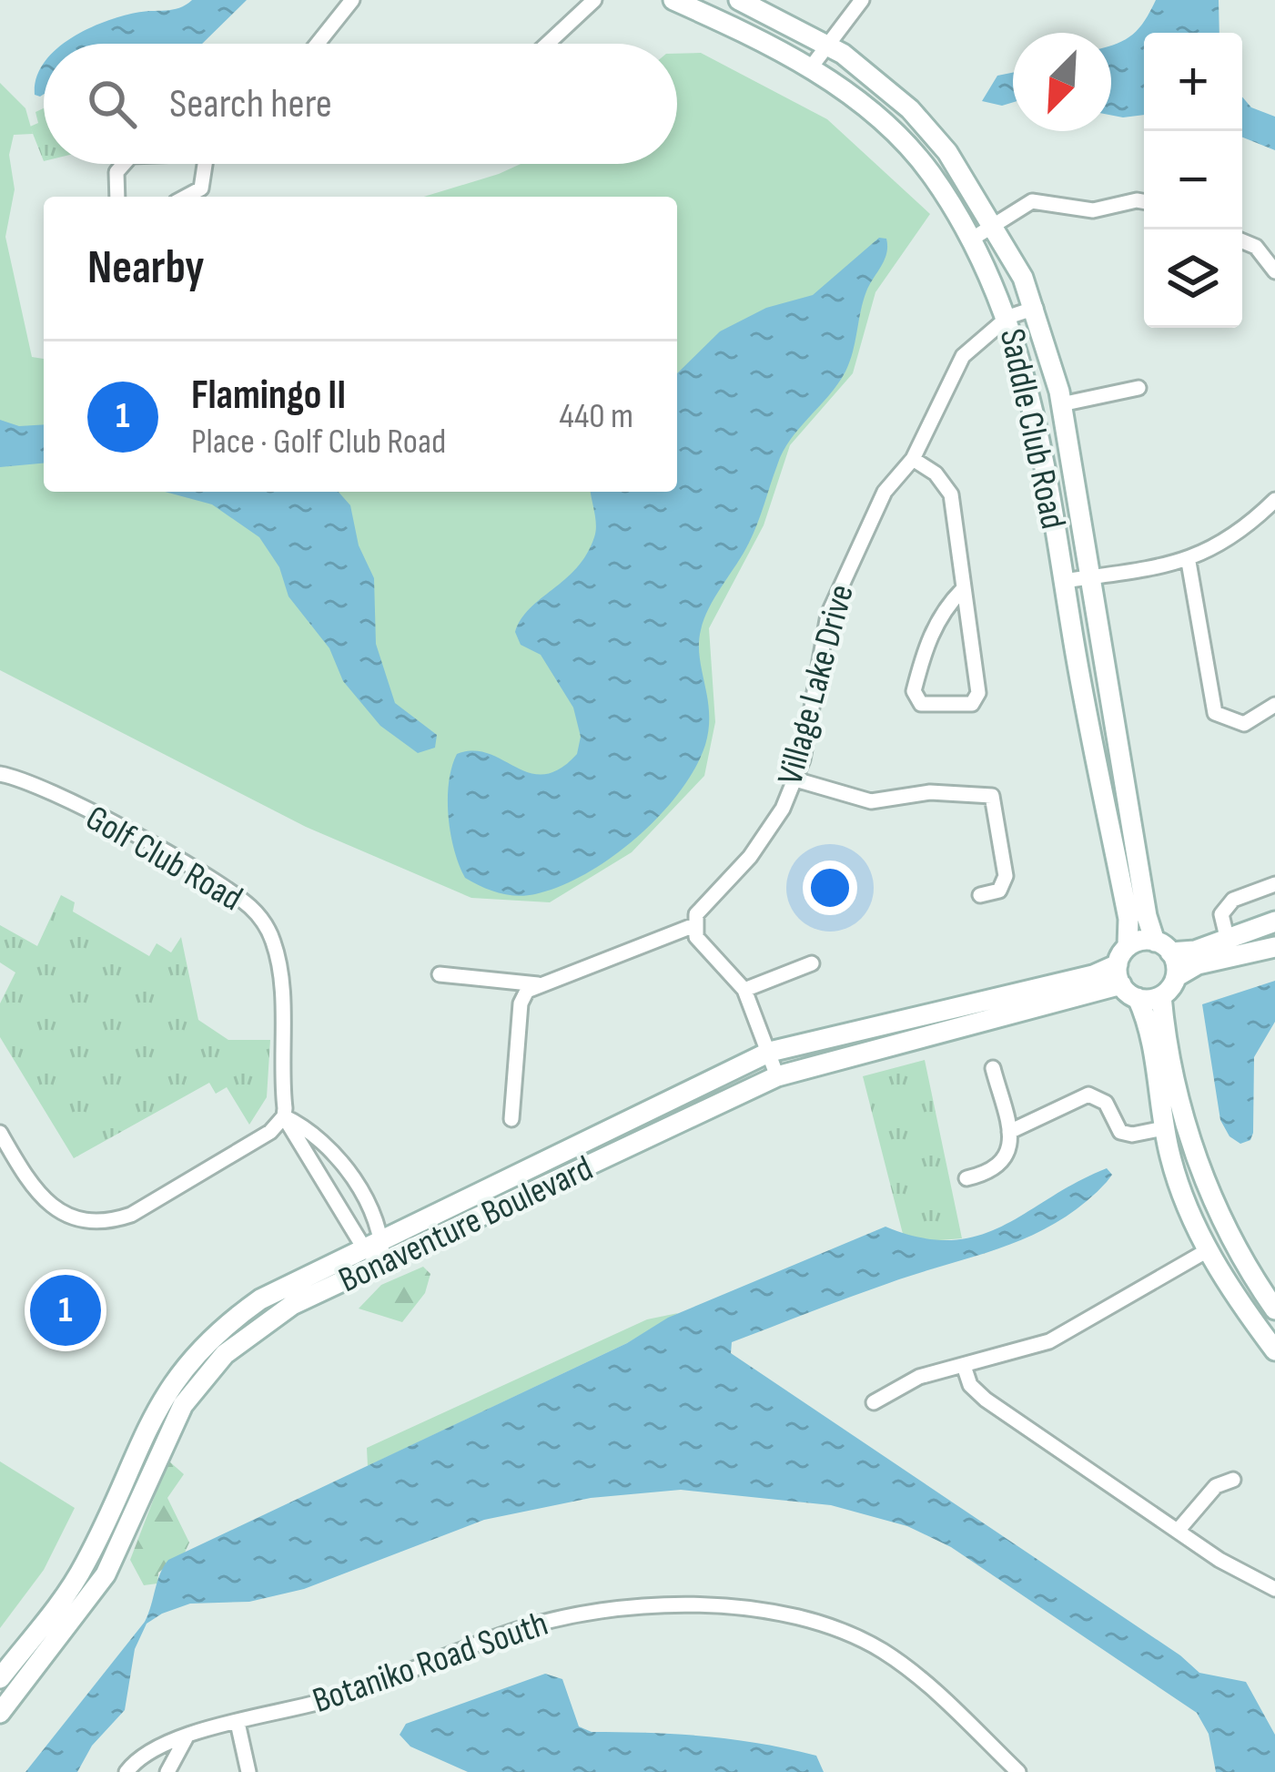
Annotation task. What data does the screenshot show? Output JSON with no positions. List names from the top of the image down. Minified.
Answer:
{"streets":{"main road":["Saddle Club Road","Bonaventure Boulevard"],"street":["Village Lake Drive","Golf Club Road","Botaniko Road South"]},"crossings":[["Saddle Club Road","Village Lake Drive"],["Saddle Club Road","Bonaventure Boulevard"]],"north":"bottom left","page":{"map_buttons":["+","−"],"search":"Search here","heading":"Nearby","list":[{"mark":"1","name":"Flamingo II","note":"Place · Golf Club Road","value":"440 m"}],"pins":"1"}}
